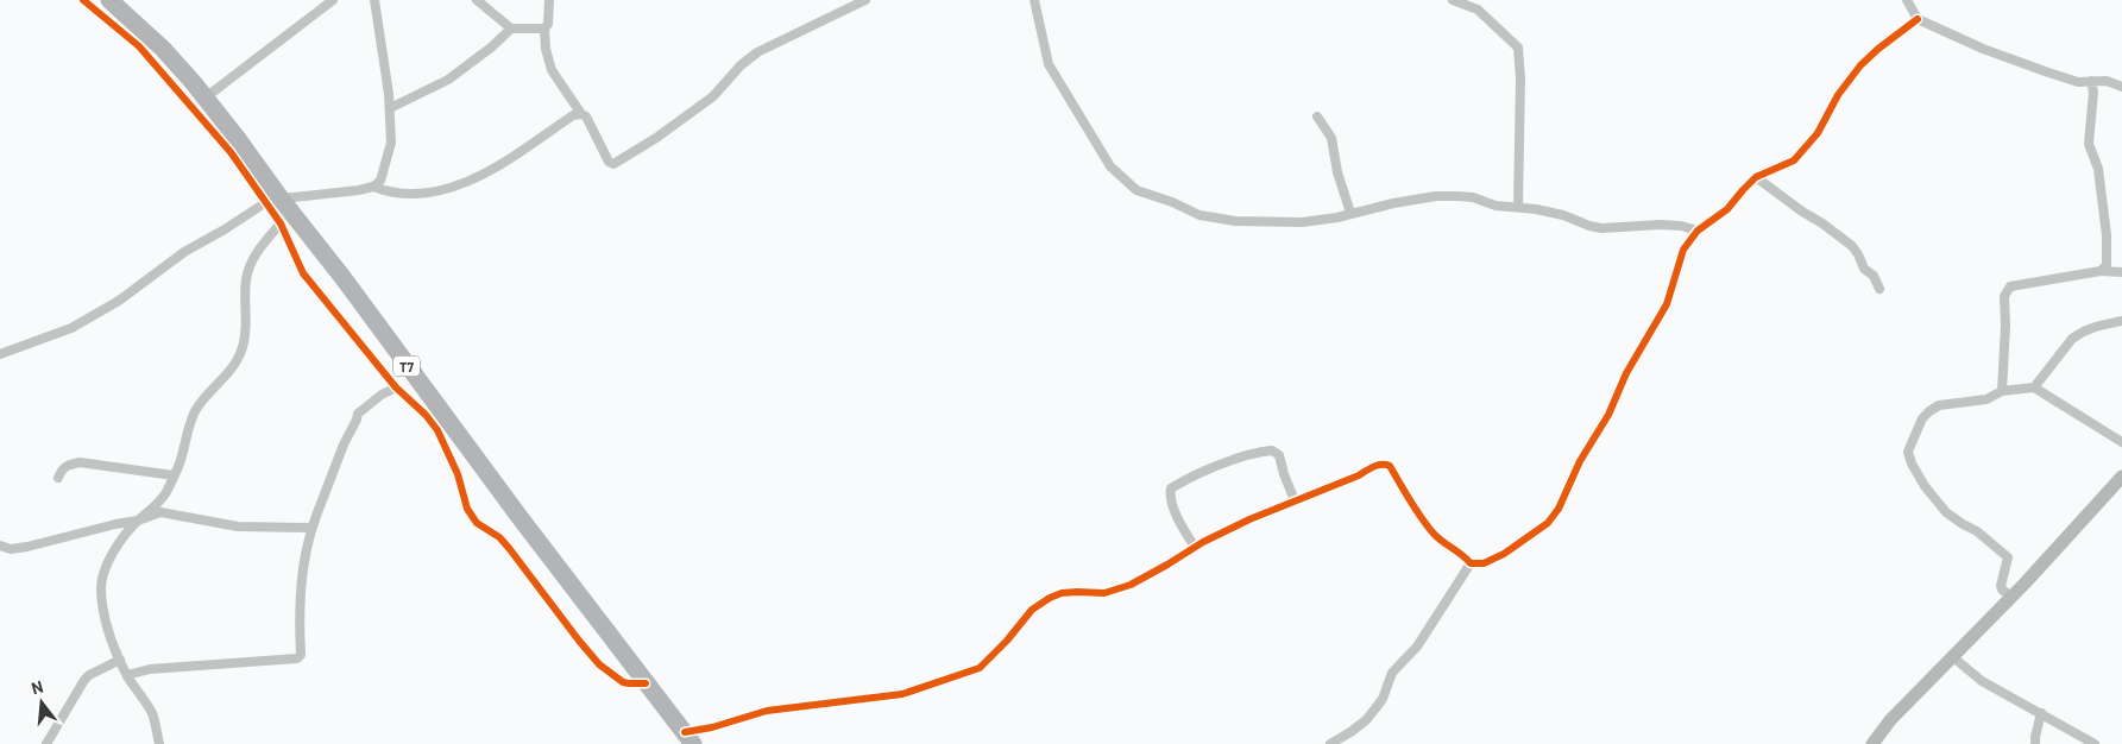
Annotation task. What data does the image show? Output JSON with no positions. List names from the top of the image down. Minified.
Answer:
{"streets":{"highway":["T7"]},"north":"top"}
